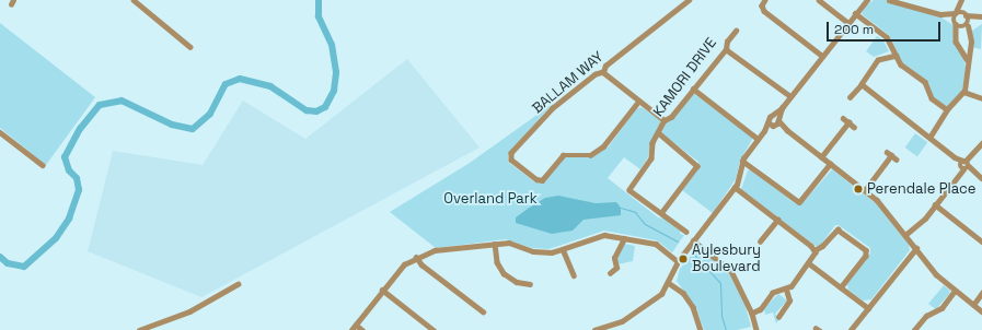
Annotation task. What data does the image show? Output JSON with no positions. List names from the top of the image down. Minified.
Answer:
{"streets":{"street":["KAMORI DRIVE","BALLAM WAY"]},"parks":["Overland Park"],"places":["Perendale Place","Aylesbury Boulevard"],"scale_bar":"200 m"}
